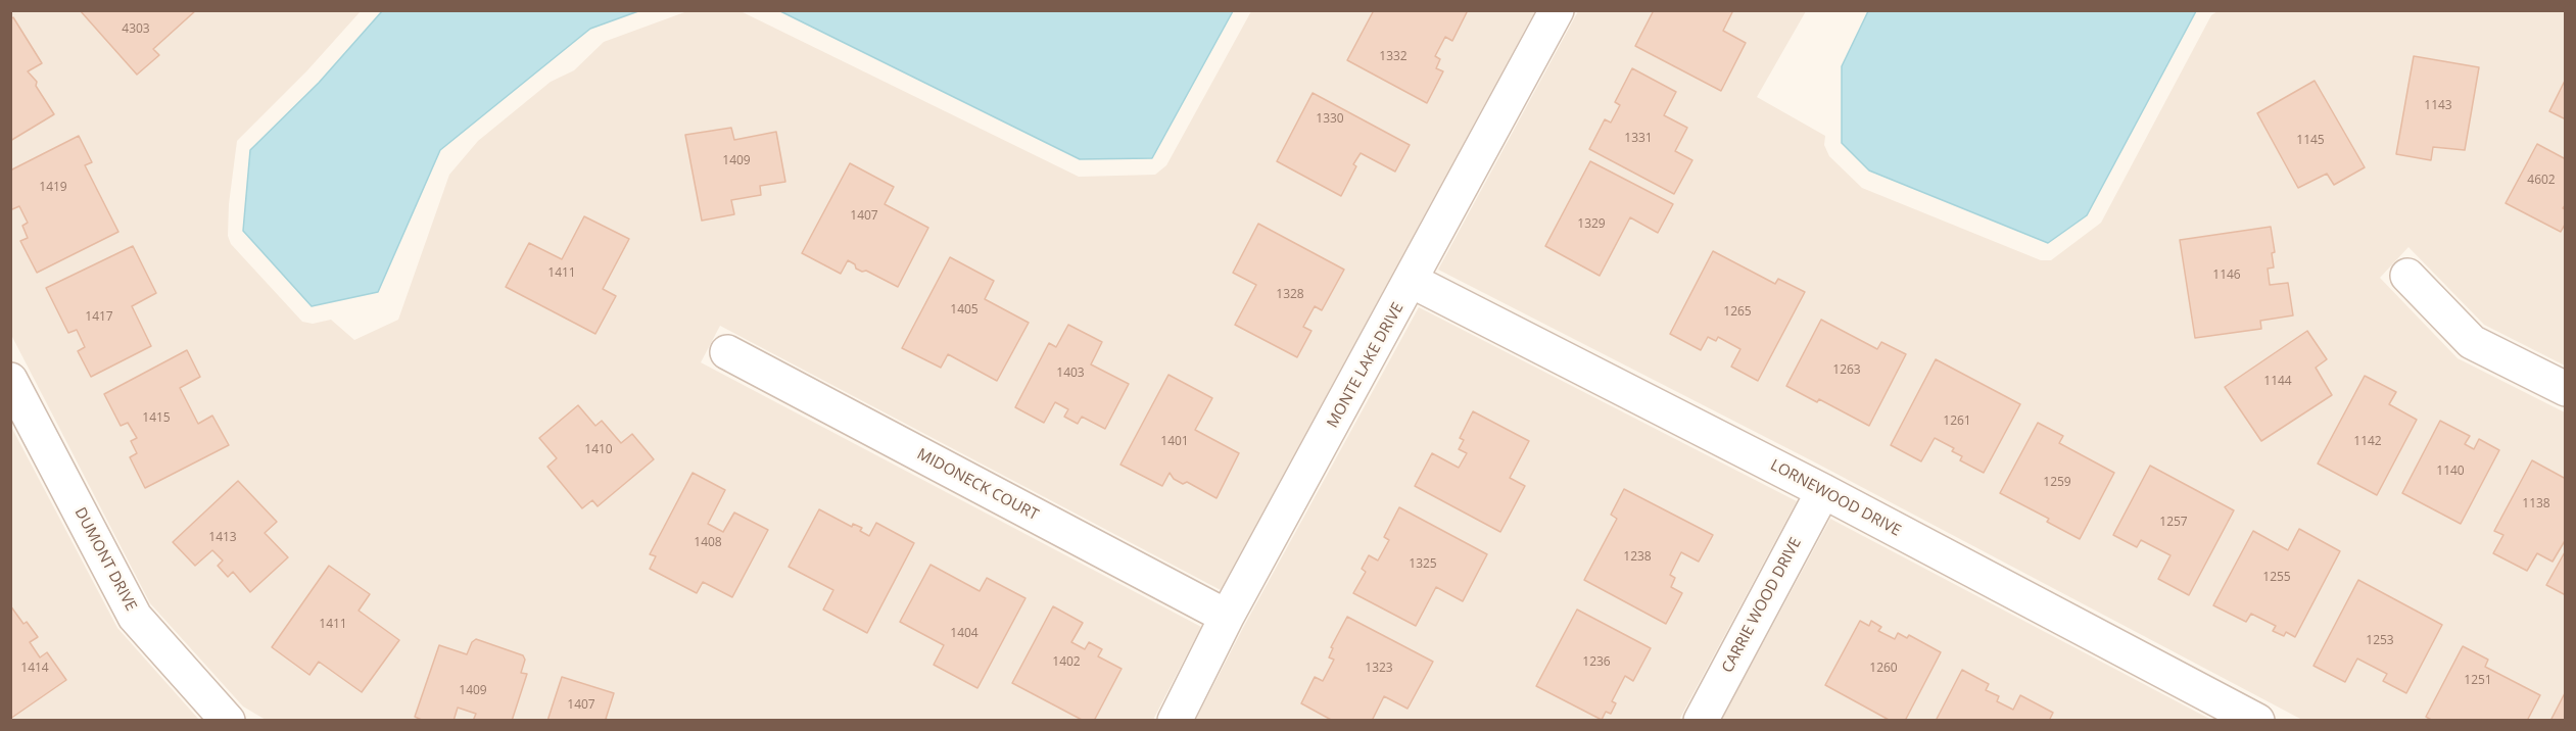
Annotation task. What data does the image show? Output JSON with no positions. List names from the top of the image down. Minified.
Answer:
{"streets":{"street":["MONTE LAKE DRIVE","MIDONECK COURT","LORNEWOOD DRIVE","DUMONT DRIVE","CARRIE WOOD DRIVE"]},"crossings":[["MONTE LAKE DRIVE","MIDONECK COURT"],["MONTE LAKE DRIVE","LORNEWOOD DRIVE"],["LORNEWOOD DRIVE","CARRIE WOOD DRIVE"]],"house_numbers":["4303","1332","1143","1330","1331","1145","1409","4602","1419","1407","1329","1411","1146","1328","1405","1265","1417","1263","1403","1144","1415","1261","1401","1142","1410","1140","1259","1138","1257","1413","1408","1238","1325","1255","1411","1404","1253","1402","1236","1414","1323","1260","1251","1409","1407"]}
